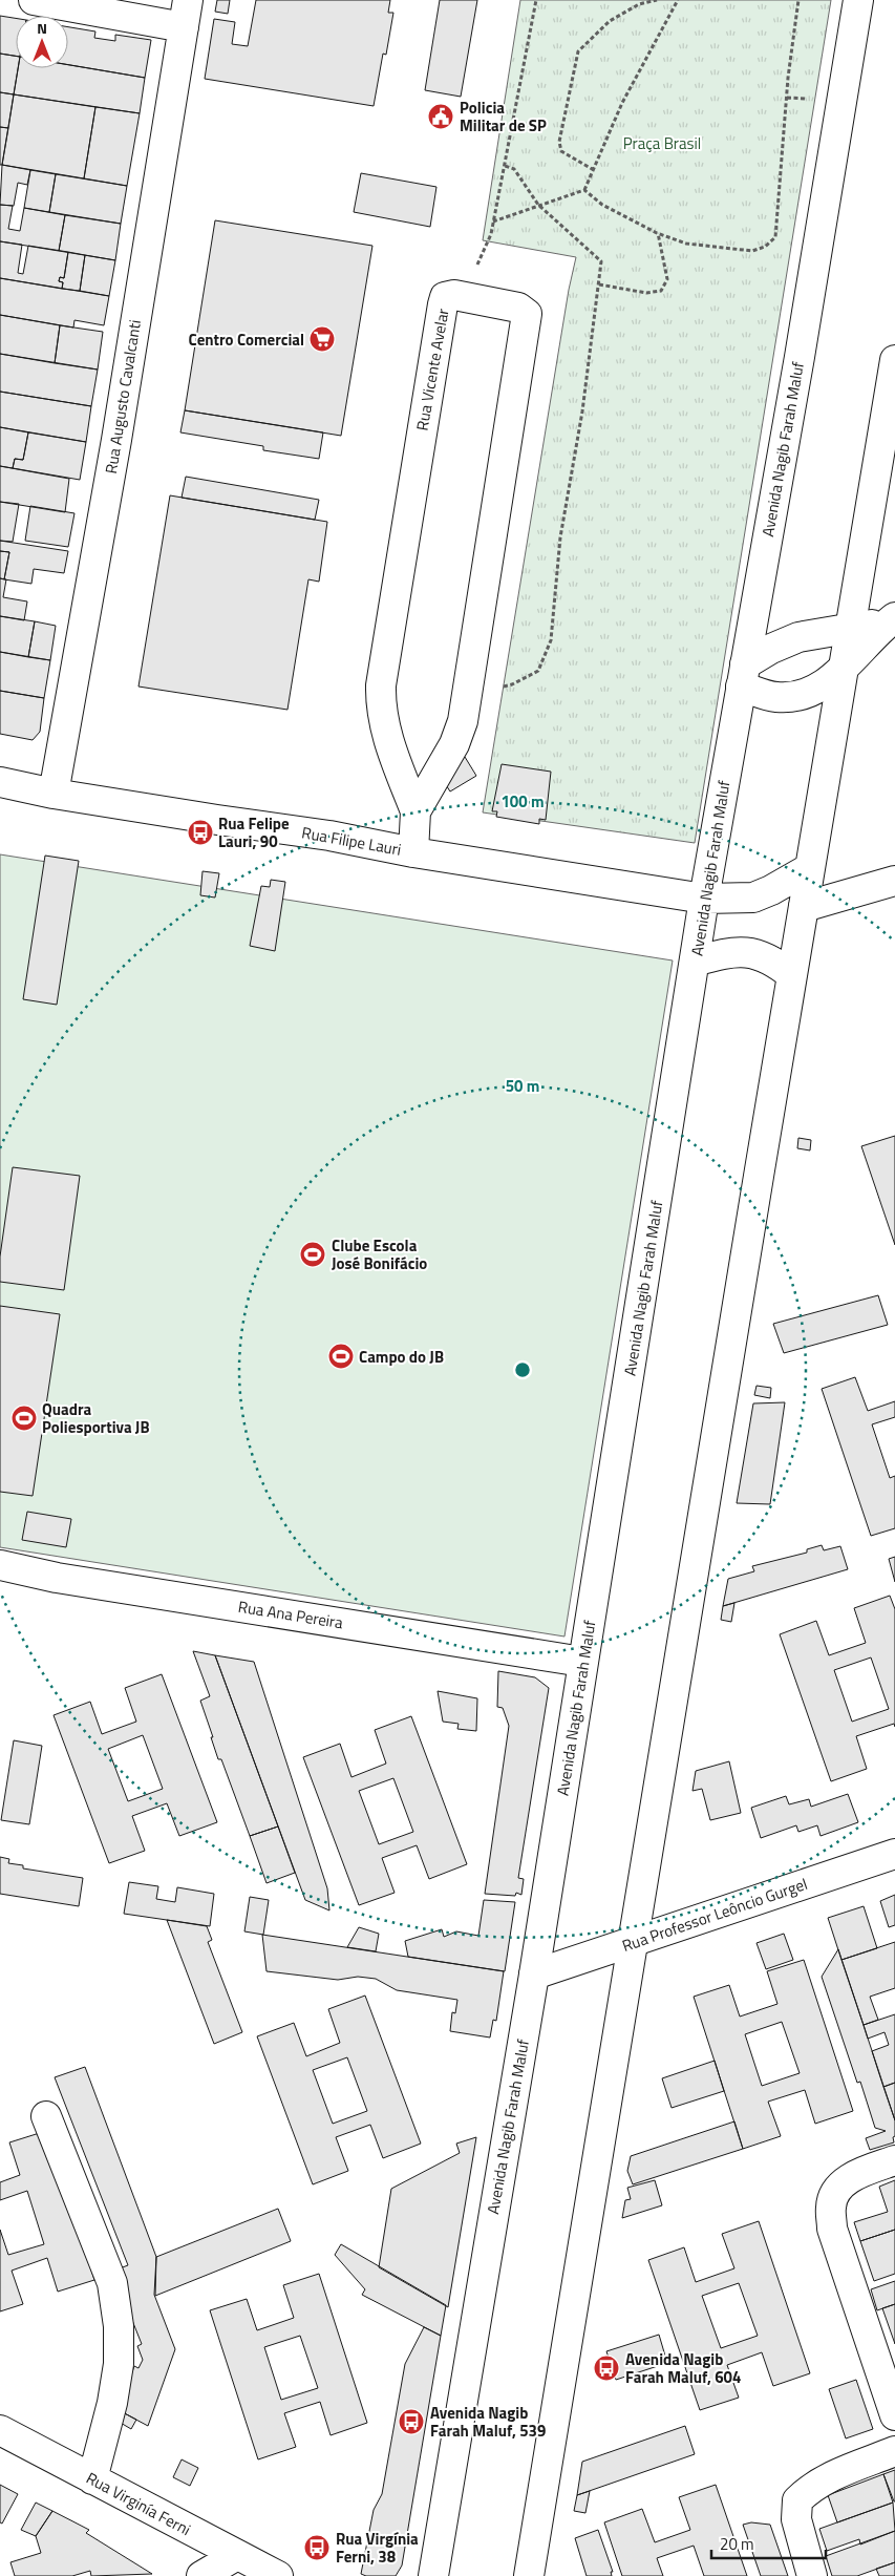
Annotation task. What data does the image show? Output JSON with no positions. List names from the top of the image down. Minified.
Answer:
{"streets":{"street":["Rua Vicente Avelar","Rua Augusto Cavalcanti","Avenida Nagib Farah Maluf","Rua Filipe Lauri","Rua Ana Pereira","Rua Professor Leôncio Gurgel","Rua Virginía Ferni"]},"crossings":[["Rua Vicente Avelar","Rua Filipe Lauri"],["Rua Augusto Cavalcanti","Rua Filipe Lauri"],["Avenida Nagib Farah Maluf","Rua Filipe Lauri"],["Avenida Nagib Farah Maluf","Rua Ana Pereira"],["Avenida Nagib Farah Maluf","Rua Professor Leôncio Gurgel"]],"parks":["Praça Brasil"],"places":{"public building":["Policia Militar de SP"],"supermarket":["Centro Comercial"],"bus stop":["Rua Felipe Lauri, 90","Avenida Nagib Farah Maluf, 604","Avenida Nagib Farah Maluf, 539","Rua Virgínia Ferni, 38"],"sports":["Clube Escola José Bonifácio","Campo do JB","Quadra Poliesportiva JB"]},"scale_bar":"20 m","north":"top","rings":["100 m","50 m"]}
